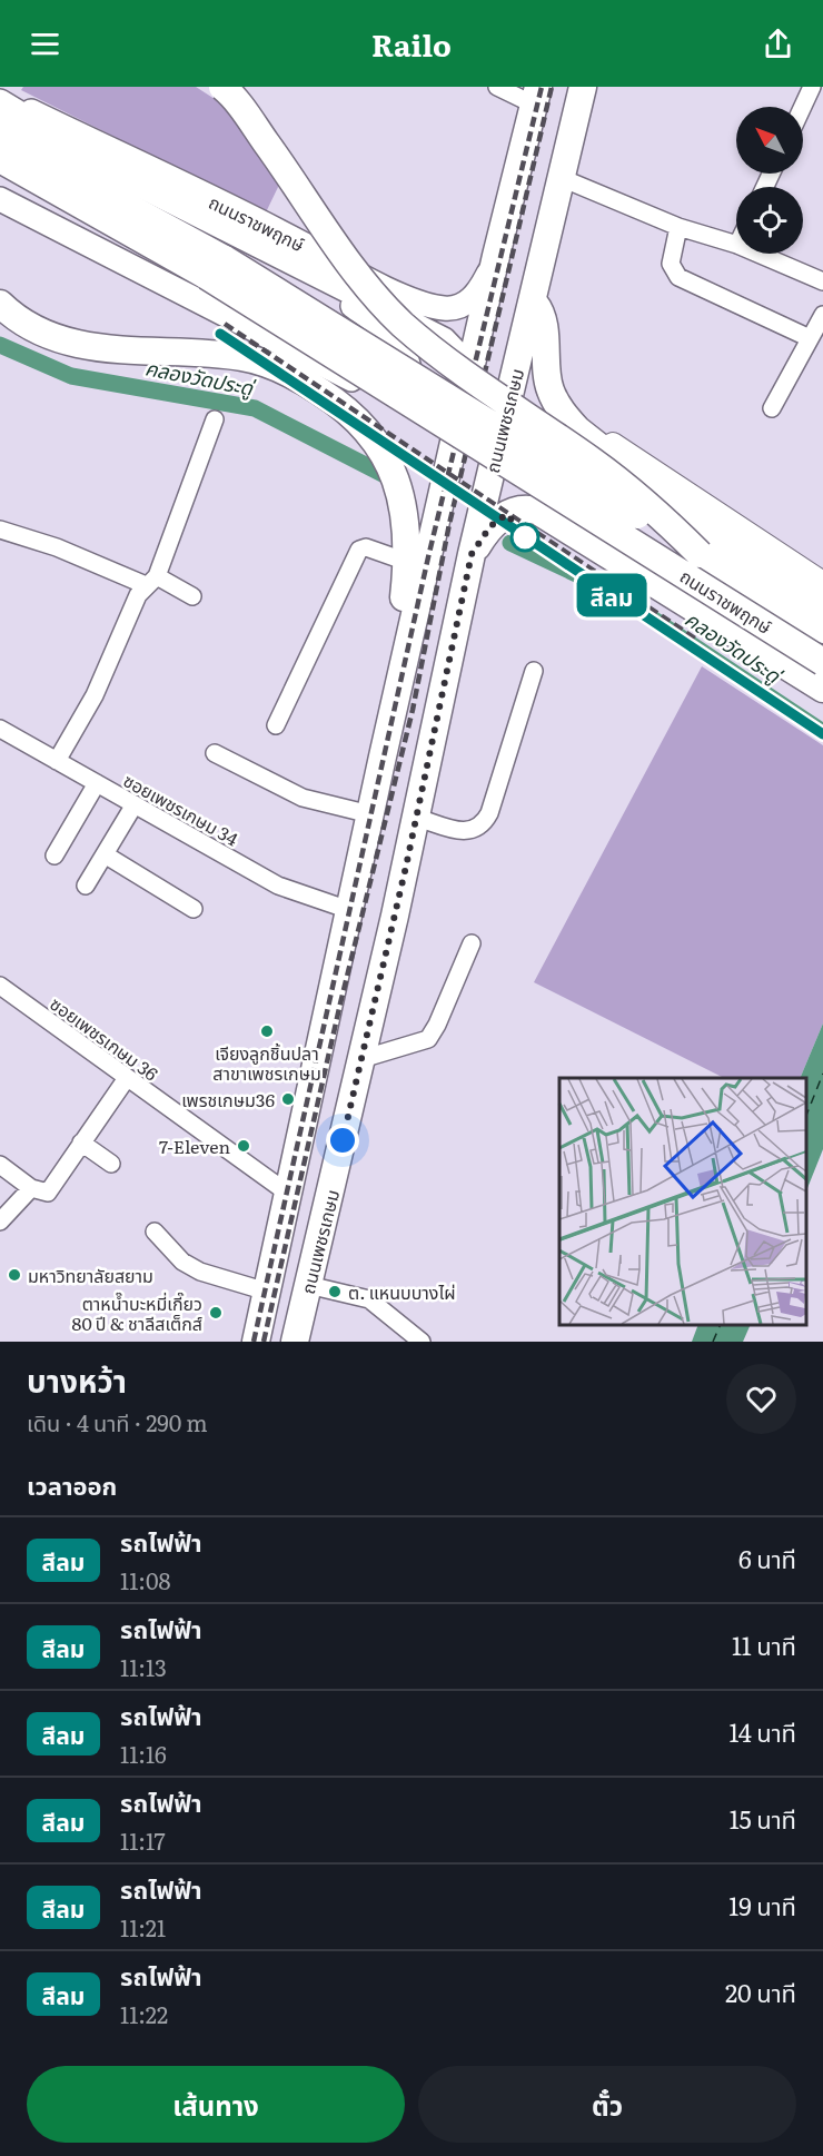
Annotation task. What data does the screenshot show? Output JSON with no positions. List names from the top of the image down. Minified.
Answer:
{"streets":{"main road":["ถนนราชพฤกษ์","ถนนเพชรเกษม"],"street":["ซอยเพชรเกษม 34","ซอยเพชรเกษม 36"]},"water":["คลองวัดประดู่"],"places":["เจียงลูกชิ้นปลา สาขาเพชรเกษม","เพรชเกษม36","7-Eleven","มหาวิทยาลัยสยาม","ต. แหนบบางไผ่","ตาหน๊ำบะหมี่เกี๊ยว 80 ปี & ชาลีสเต็กส์"],"lines":["metro line สีลม"],"north":"top left","page":{"header":"Railo","on_map":"สีลม","heading":[["บางหว้า","เดิน · 4 นาที · 290 m"],"เวลาออก"],"list":[{"mark":"สีลม","name":"รถไฟฟ้า","note":"11:08","value":"6 นาที"},{"mark":"สีลม","name":"รถไฟฟ้า","note":"11:13","value":"11 นาที"},{"mark":"สีลม","name":"รถไฟฟ้า","note":"11:16","value":"14 นาที"},{"mark":"สีลม","name":"รถไฟฟ้า","note":"11:17","value":"15 นาที"},{"mark":"สีลม","name":"รถไฟฟ้า","note":"11:21","value":"19 นาที"},{"mark":"สีลม","name":"รถไฟฟ้า","note":"11:22","value":"20 นาที"}],"buttons":["เส้นทาง","ตั๋ว"]}}
